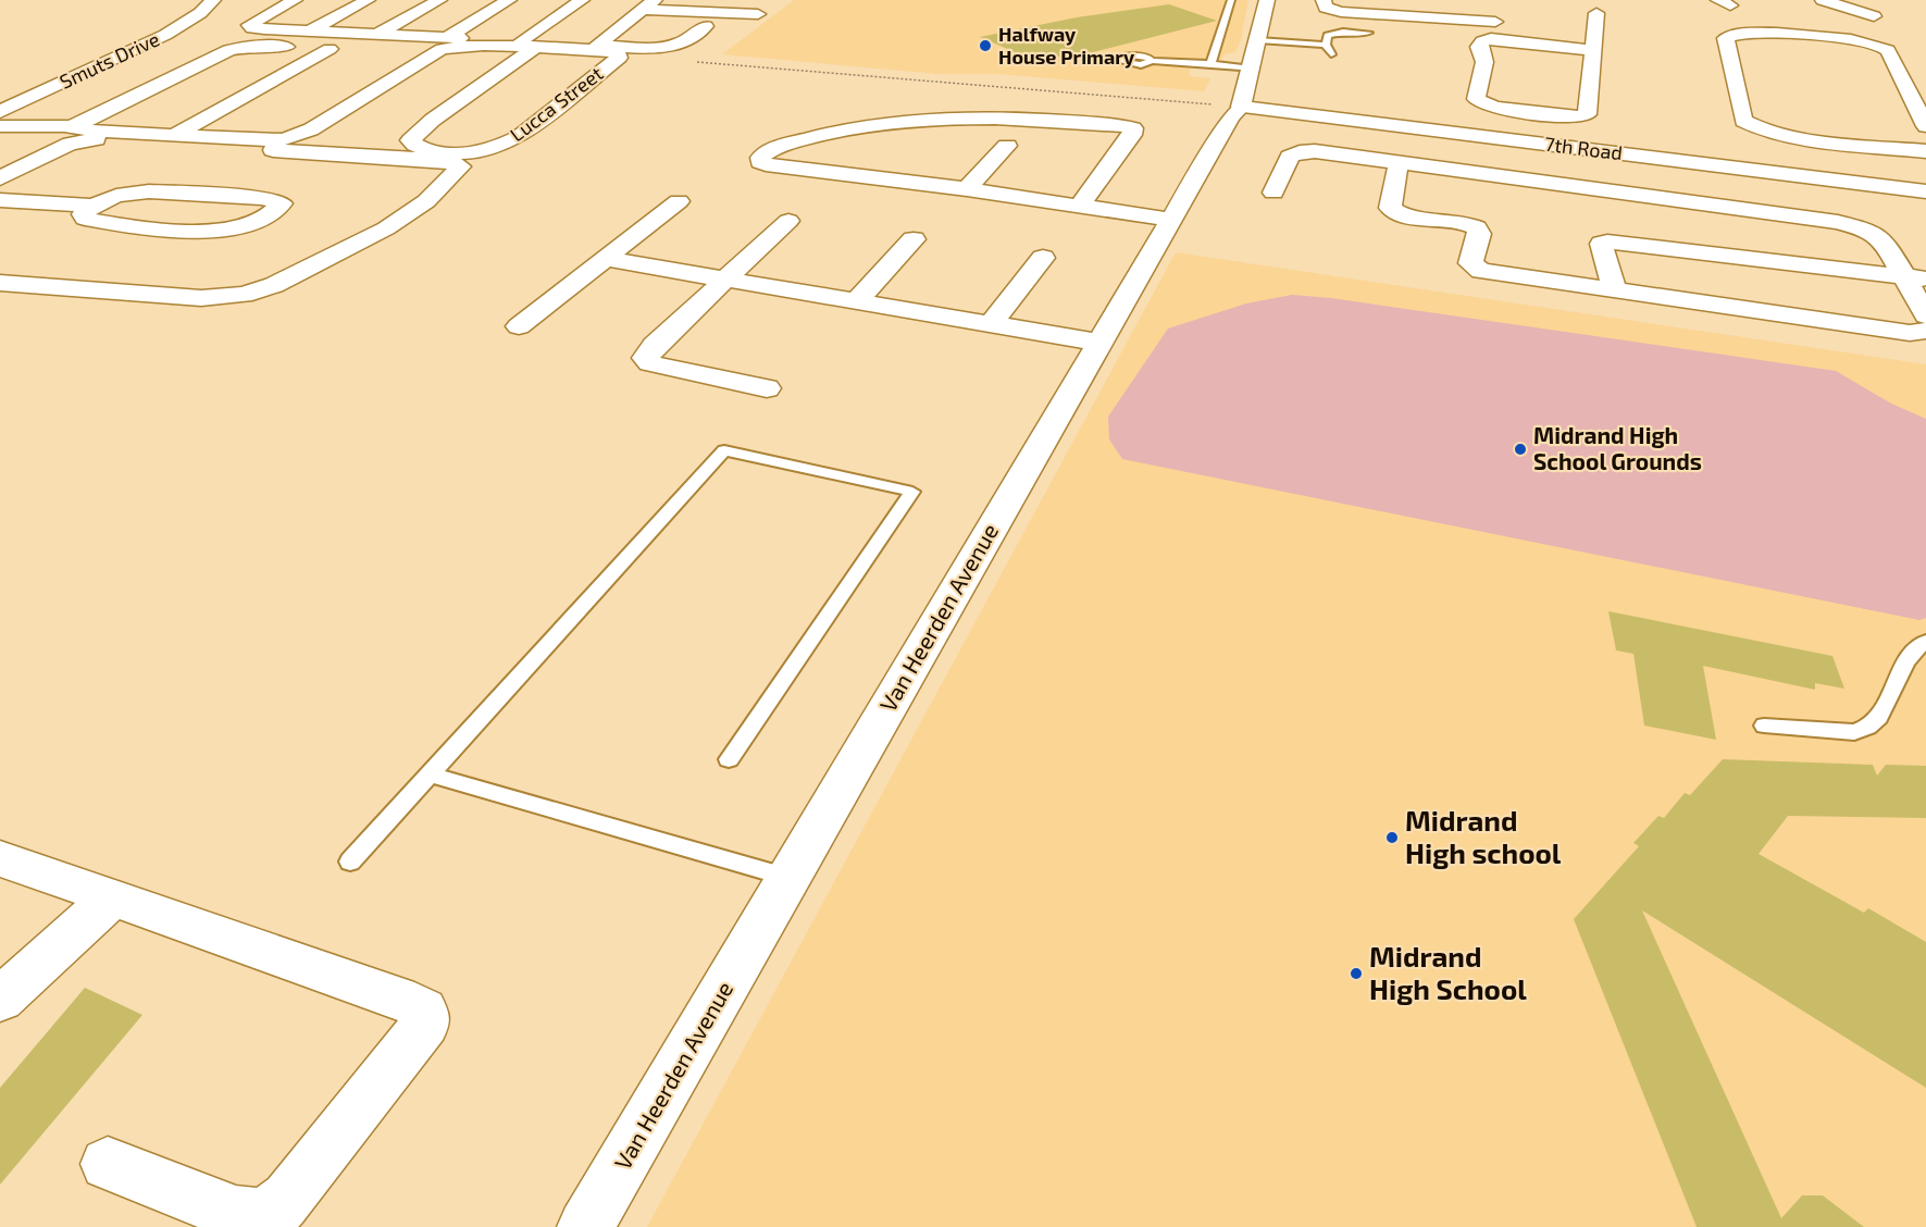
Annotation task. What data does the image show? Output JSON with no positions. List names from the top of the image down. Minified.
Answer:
{"streets":{"street":["Smuts Drive","Lucca Street","7th Road","Van Heerden Avenue"]},"crossings":[["7th Road","Van Heerden Avenue"]],"places":["Halfway House Primary","Midrand High School Grounds","Midrand High school","Midrand High School"]}
